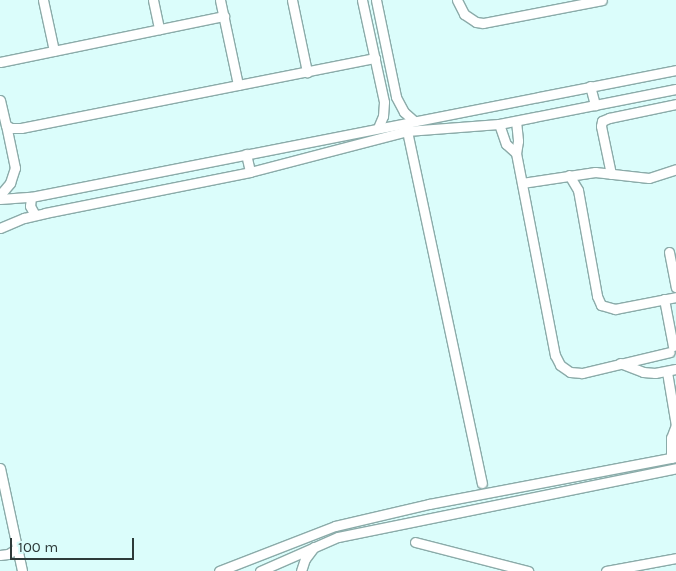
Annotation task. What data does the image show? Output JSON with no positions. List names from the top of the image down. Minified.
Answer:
{"scale_bar":"100 m"}
